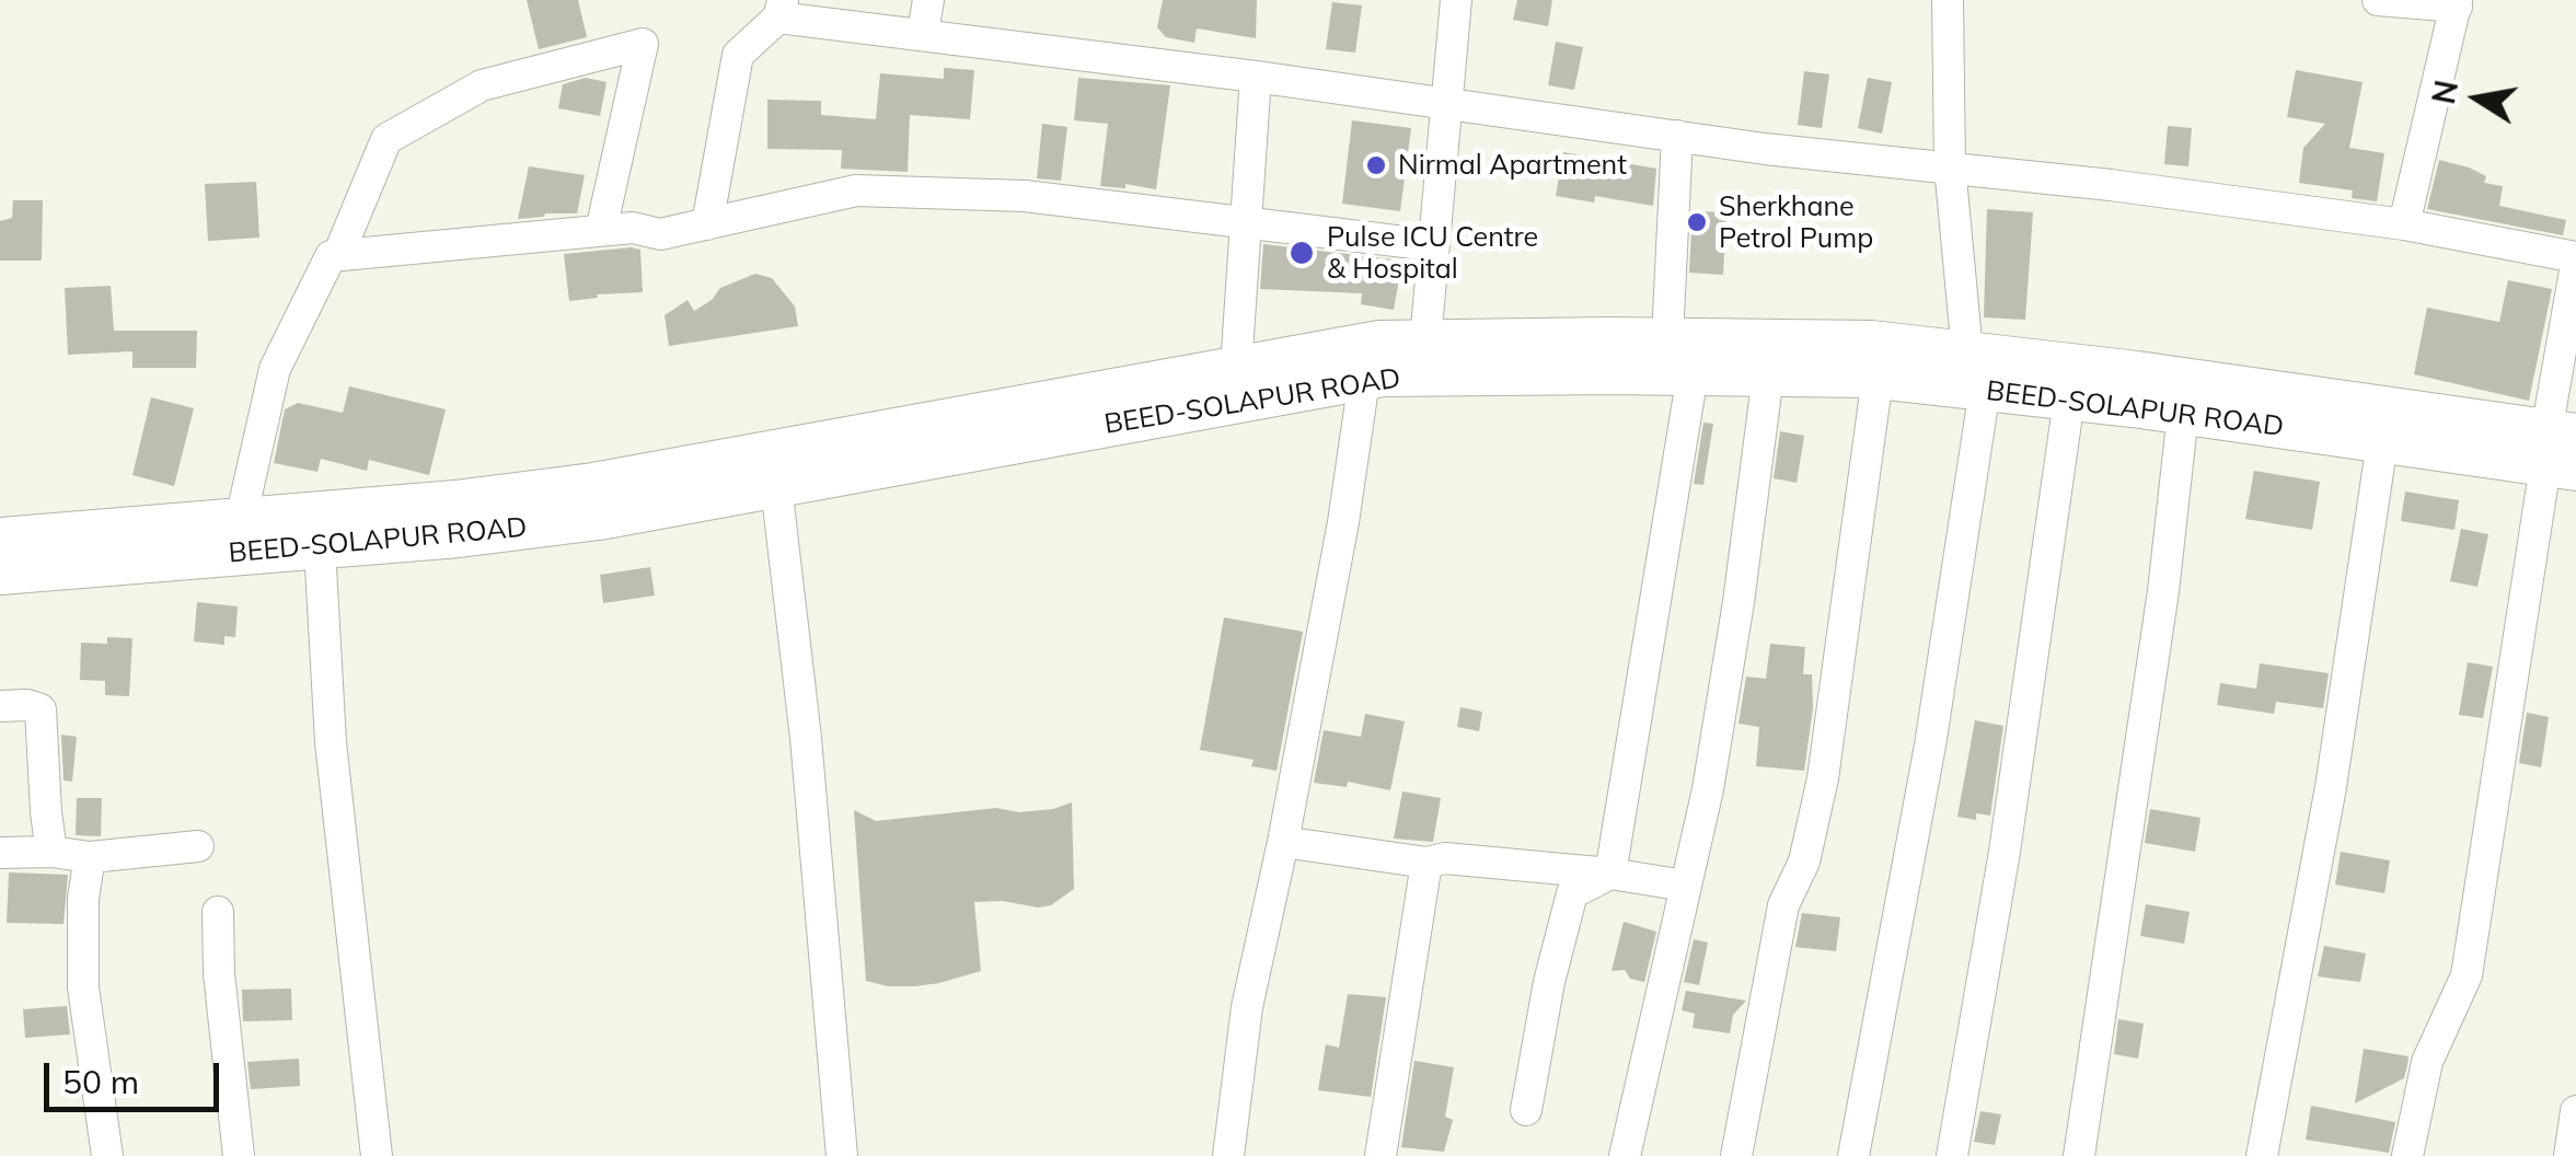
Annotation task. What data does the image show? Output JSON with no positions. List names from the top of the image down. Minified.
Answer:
{"streets":{"main road":["BEED-SOLAPUR ROAD"]},"places":["Nirmal Apartment","Sherkhane Petrol Pump","Pulse ICU Centre & Hospital"],"scale_bar":"50 m","north":"left"}
